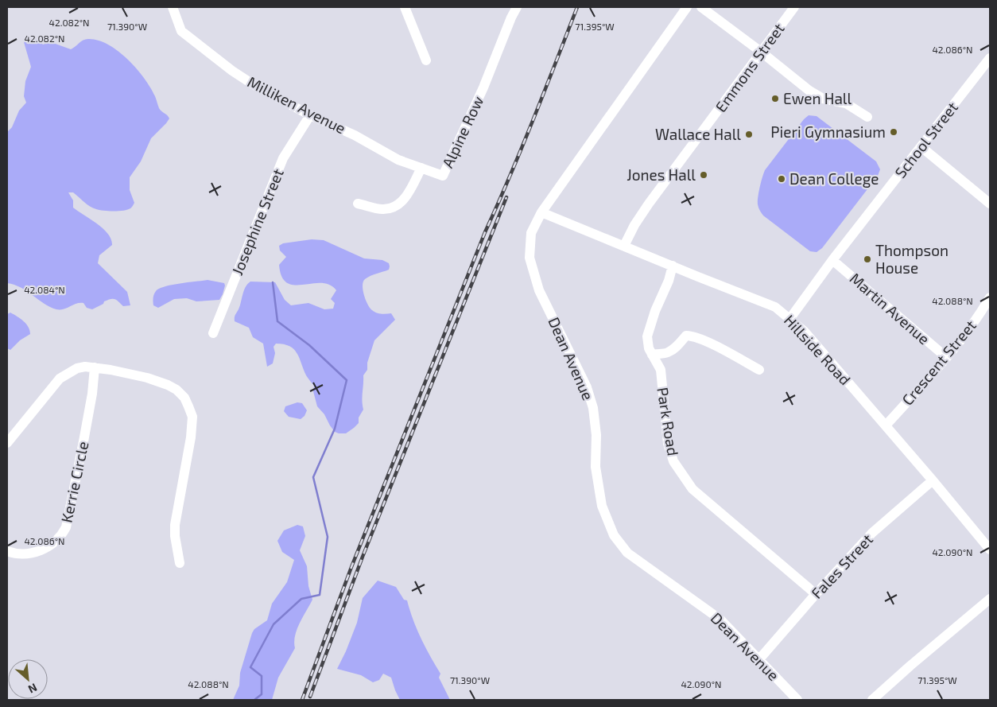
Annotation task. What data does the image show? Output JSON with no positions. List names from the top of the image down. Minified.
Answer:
{"streets":{"street":["Emmons Street","Milliken Avenue","Alpine Row","School Street","Josephine Street","Martin Avenue","Hillside Road","Dean Avenue","Crescent Street","Park Road","Kerrie Circle","Fales Street"]},"crossings":[["Emmons Street","Hillside Road"],["Milliken Avenue","Alpine Row"],["Milliken Avenue","Josephine Street"],["School Street","Martin Avenue"],["School Street","Hillside Road"],["Martin Avenue","Crescent Street"],["Hillside Road","Dean Avenue"],["Hillside Road","Crescent Street"],["Hillside Road","Park Road"],["Hillside Road","Fales Street"],["Dean Avenue","Fales Street"],["Park Road","Fales Street"]],"places":["Ewen Hall","Pieri Gymnasium","Wallace Hall","Jones Hall","Dean College","Thompson House"],"north":"bottom right","coordinates":["42.082°N","71.390°W","71.395°W","42.086°N","42.084°N","42.088°N","42.090°N"]}
